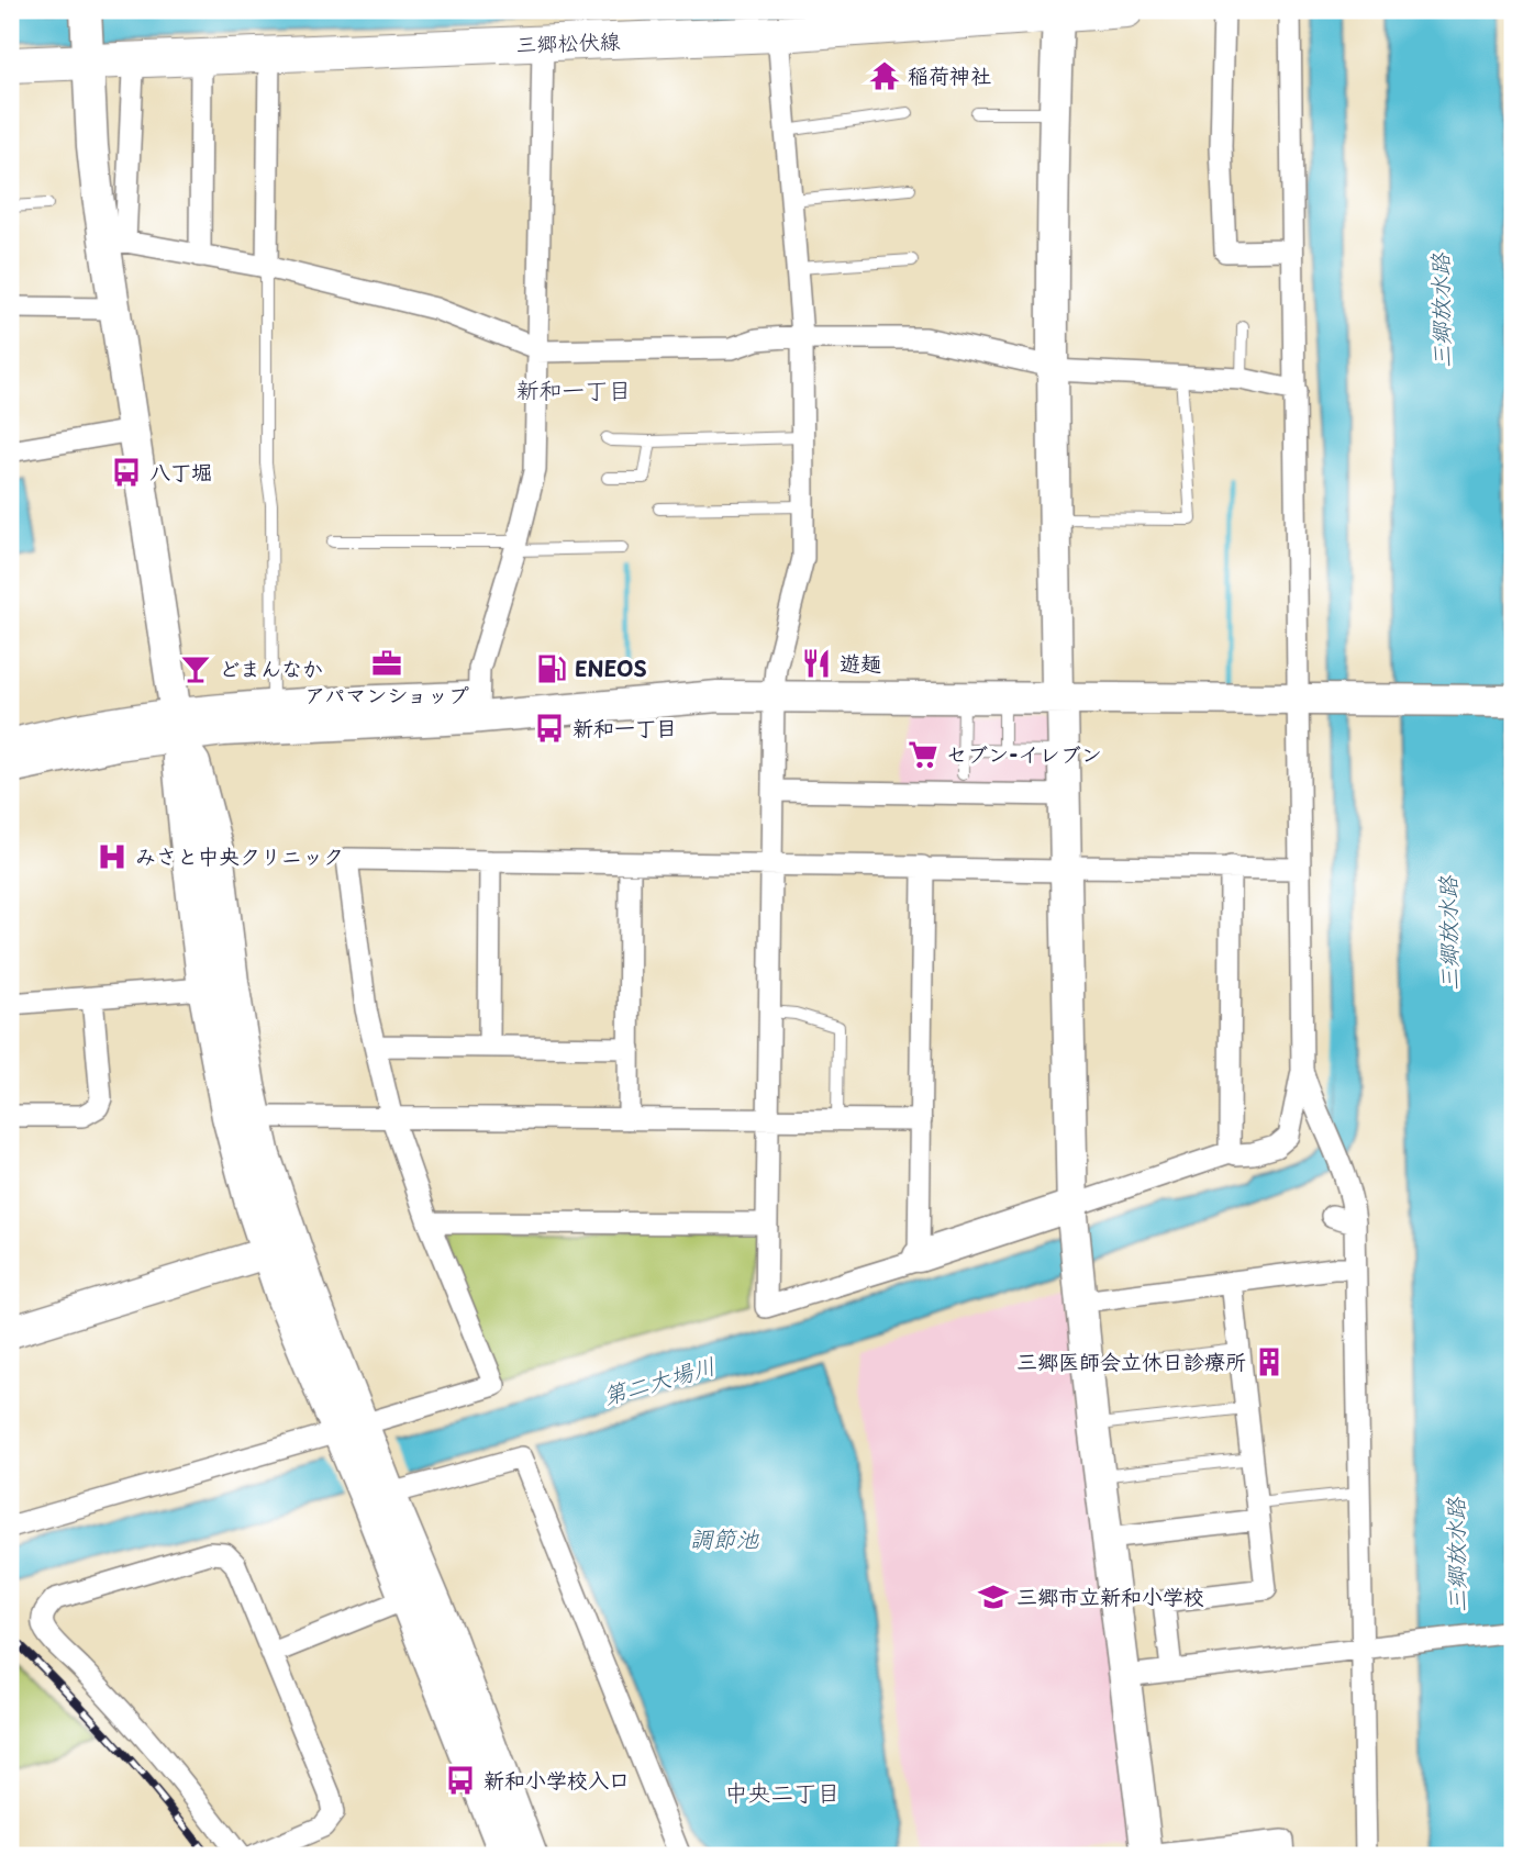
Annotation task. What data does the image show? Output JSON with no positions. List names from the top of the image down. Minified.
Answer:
{"streets":{"main road":["三郷松伏線"]},"districts":["新和一丁目","中央二丁目"],"water":["三郷放水路","第二大場川","調節池"],"places":{"temple":["稲荷神社"],"bus stop":["八丁堀","新和一丁目","新和小学校入口"],"office":["アパマンショップ"],"restaurant":["遊麺"],"bar":["どまんなか"],"fuel station":["ENEOS"],"supermarket":["セブン-イレブン"],"hospital":["みさと中央クリニック"],"building":["三郷医師会立休日診療所"],"school or university":["三郷市立新和小学校"]}}
